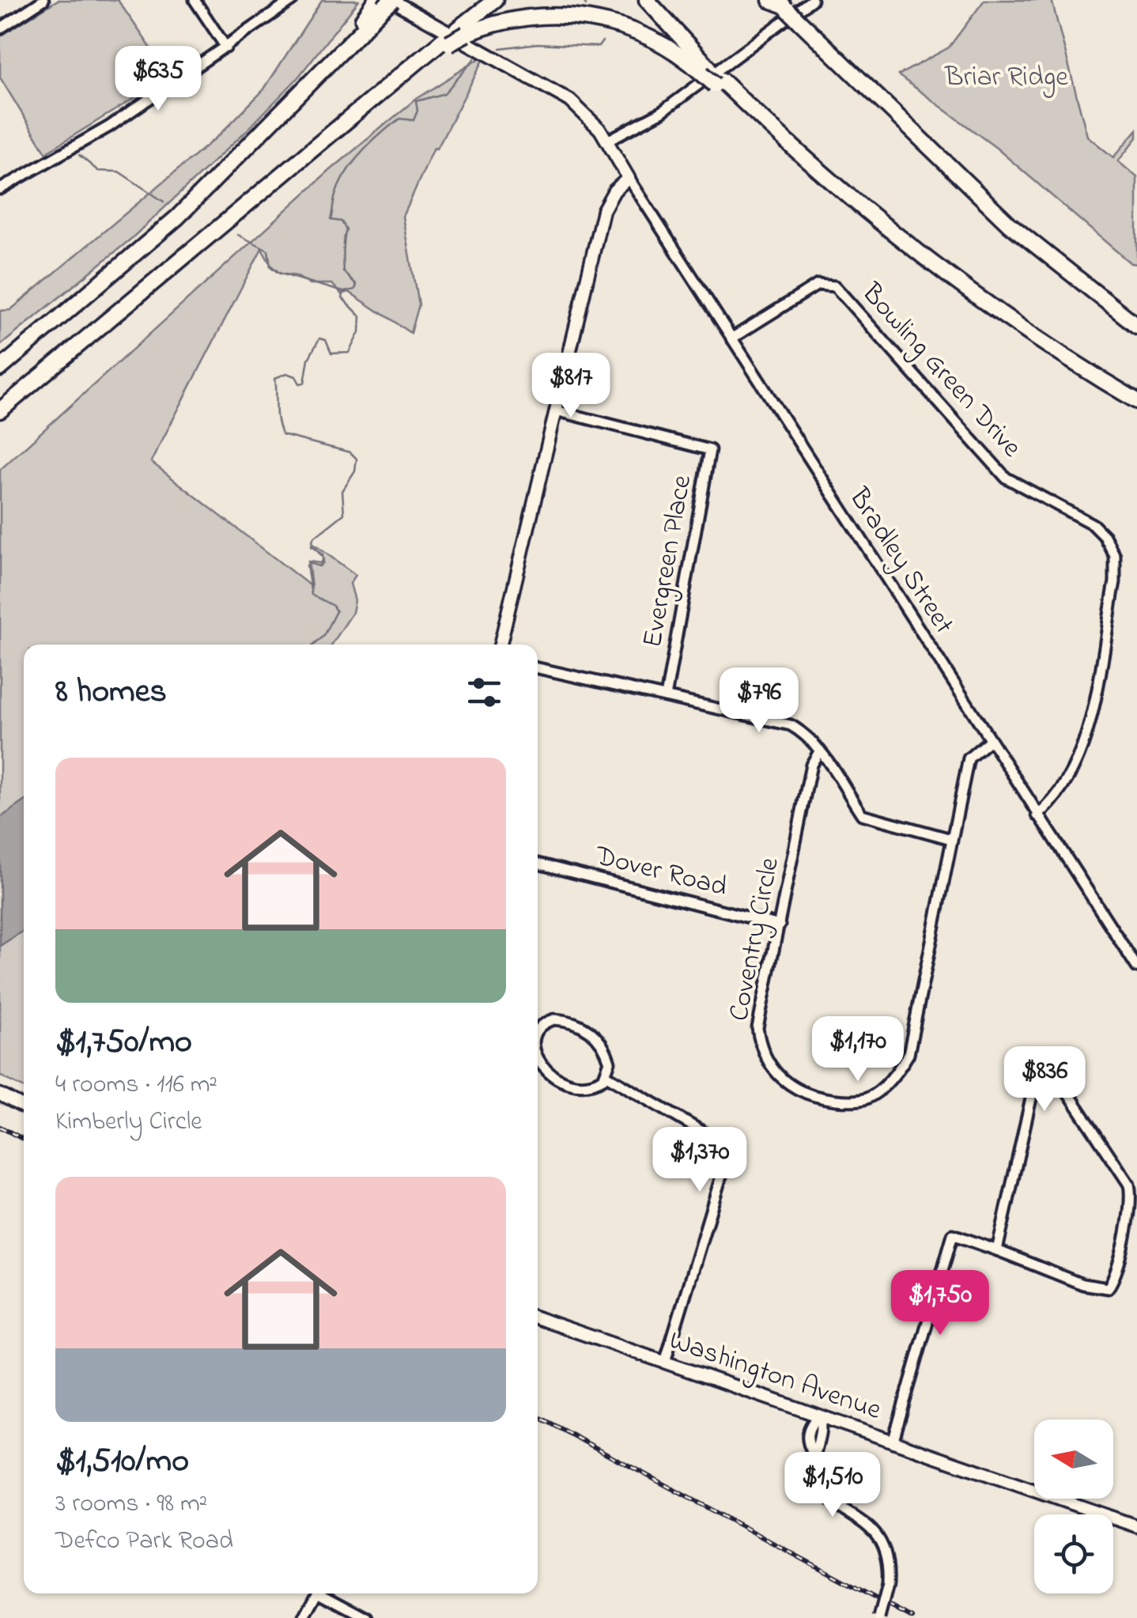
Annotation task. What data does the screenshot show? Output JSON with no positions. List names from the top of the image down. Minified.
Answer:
{"streets":{"main road":["Washington Avenue"],"street":["Bowling Green Drive","Evergreen Place","Bradley Street","Dover Road","Coventry Circle"]},"crossings":[["Bowling Green Drive","Bradley Street"],["Bradley Street","Coventry Circle"],["Dover Road","Coventry Circle"]],"parks":["Briar Ridge"],"north":"left","page":{"price":["$635","$817","$796","$1,170","$836","$1,370","$1,750","$1,510"],"heading":"8 homes","list":[{"name":"$1,750/mo","note":"4 rooms · 116 m² · Kimberly Circle"},{"name":"$1,510/mo","note":"3 rooms · 98 m² · Defco Park Road"}]}}
